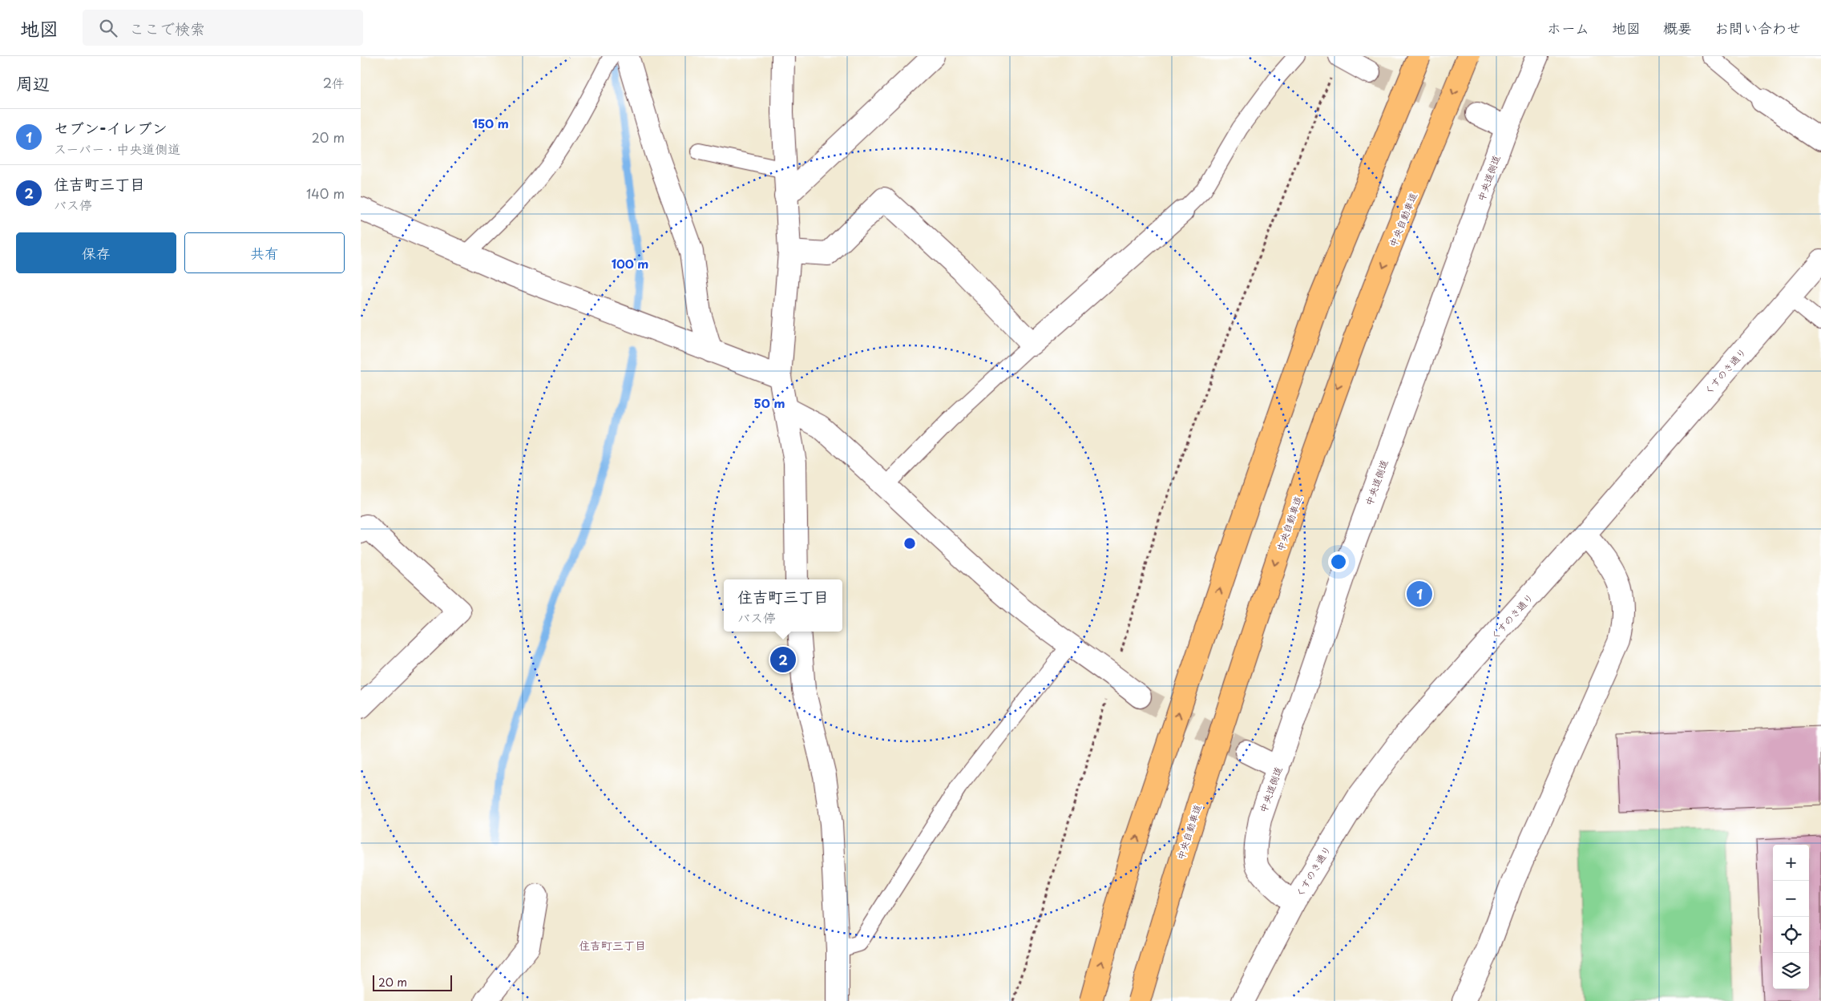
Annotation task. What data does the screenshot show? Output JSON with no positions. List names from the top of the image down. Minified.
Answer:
{"streets":{"highway":["中央自動車道"],"street":["中央道側道","くすのき通り"]},"crossings":[["中央道側道","くすのき通り"]],"districts":["住吉町三丁目"],"scale_bar":"20 m","page":{"header":"地図","search":"ここで検索","nav":["ホーム","地図","概要","お問い合わせ"],"heading":["周辺","2件"],"list":[{"mark":"1","name":"セブン-イレブン","note":"スーパー · 中央道側道","value":"20 m"},{"mark":"2","name":"住吉町三丁目","note":"バス停","value":"140 m"}],"buttons":["保存","共有"],"pins":["1","2"],"popup":["住吉町三丁目","バス停"],"map_buttons":["+","−"],"scale":"20 m"},"rings":["150 m","100 m","50 m"]}
